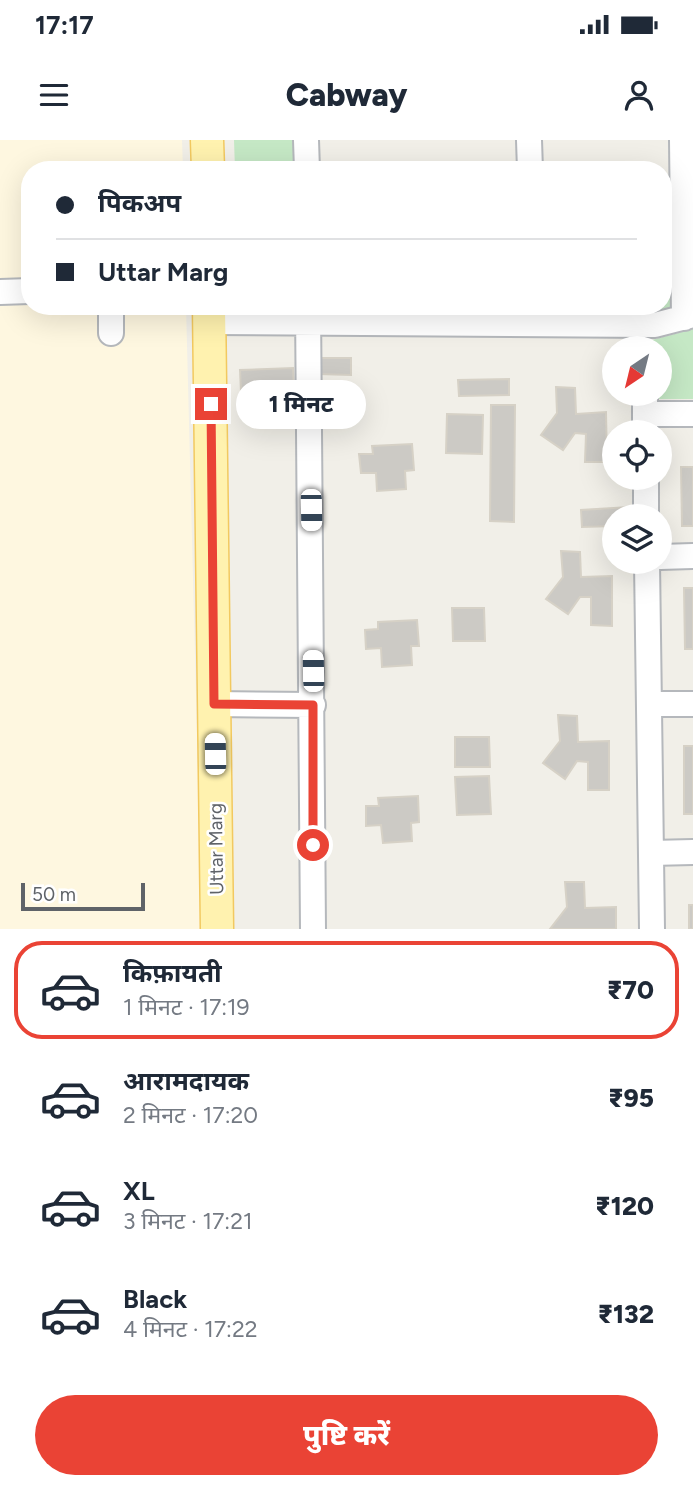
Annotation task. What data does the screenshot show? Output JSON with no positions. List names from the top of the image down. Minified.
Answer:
{"streets":{"main road":["Uttar Marg"]},"scale_bar":"50 m","north":"bottom left","page":{"status":"17:17","header":"Cabway","banner":["पिकअप","Uttar Marg"],"bubble":"1 मिनट","scale":"50 m","list":[{"name":"किफ़ायती","note":"1 मिनट · 17:19","value":"₹70"},{"name":"आरामदायक","note":"2 मिनट · 17:20","value":"₹95"},{"name":"XL","note":"3 मिनट · 17:21","value":"₹120"},{"name":"Black","note":"4 मिनट · 17:22","value":"₹132"}],"buttons":"पुष्टि करें"}}
